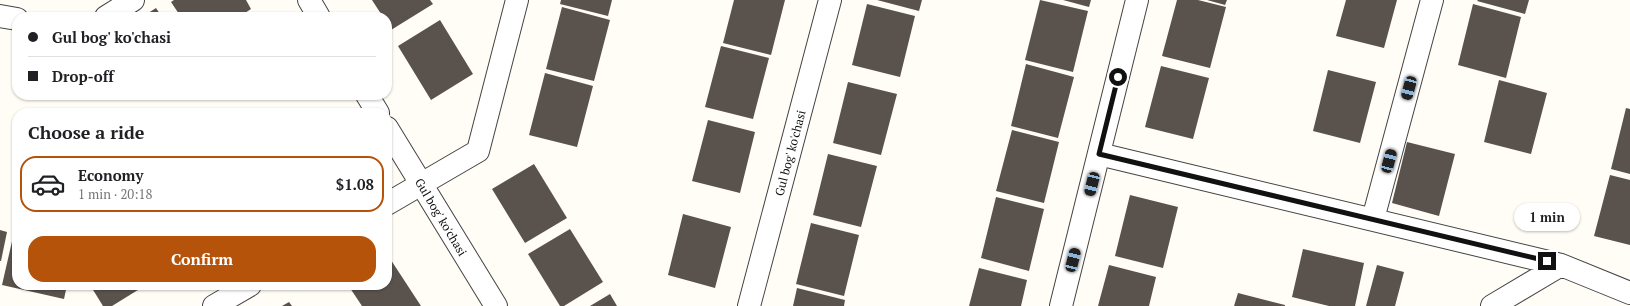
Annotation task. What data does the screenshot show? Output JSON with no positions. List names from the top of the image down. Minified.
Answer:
{"streets":{"street":["Gul bog' ko'chasi"]},"page":{"banner":["Gul bog' ko'chasi","Drop-off"],"heading":"Choose a ride","list":[{"name":"Economy","note":"1 min · 20:18","value":"$1.08"}],"bubble":"1 min","buttons":"Confirm"}}
